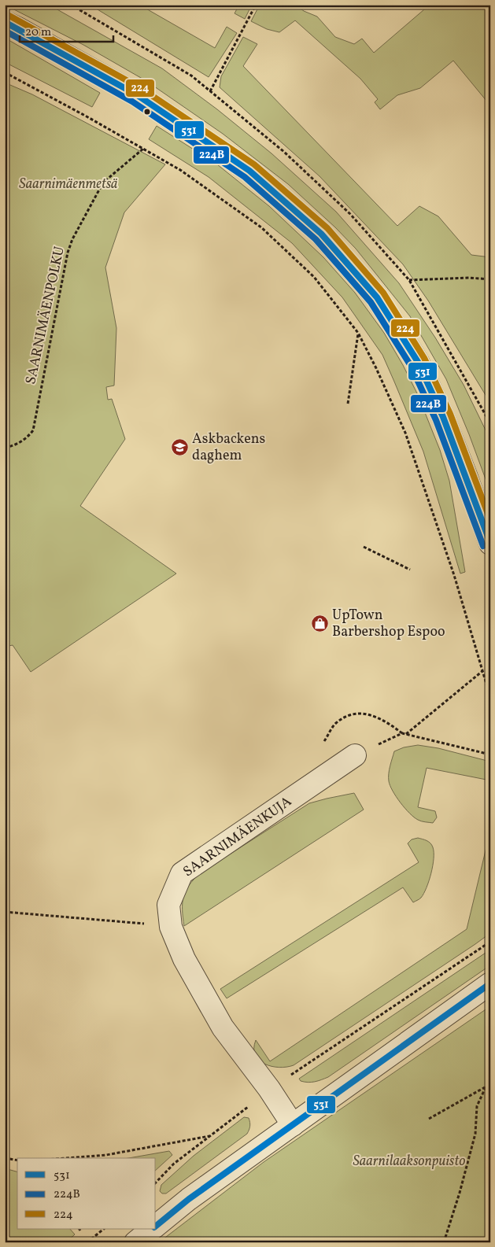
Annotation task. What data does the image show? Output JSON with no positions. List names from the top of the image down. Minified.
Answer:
{"streets":{"street":["SAARNIMÄENKUJA"],"path":["SAARNIMÄENPOLKU"]},"parks":["Saarnimäenmetsä","Saarnilaaksonpuisto"],"places":{"school or university":["Askbackens daghem"],"shop":["UpTown Barbershop Espoo"]},"lines":["transit line 224","transit line 531","transit line 224B"],"legend":["531","224B","224"],"scale_bar":"20 m"}
